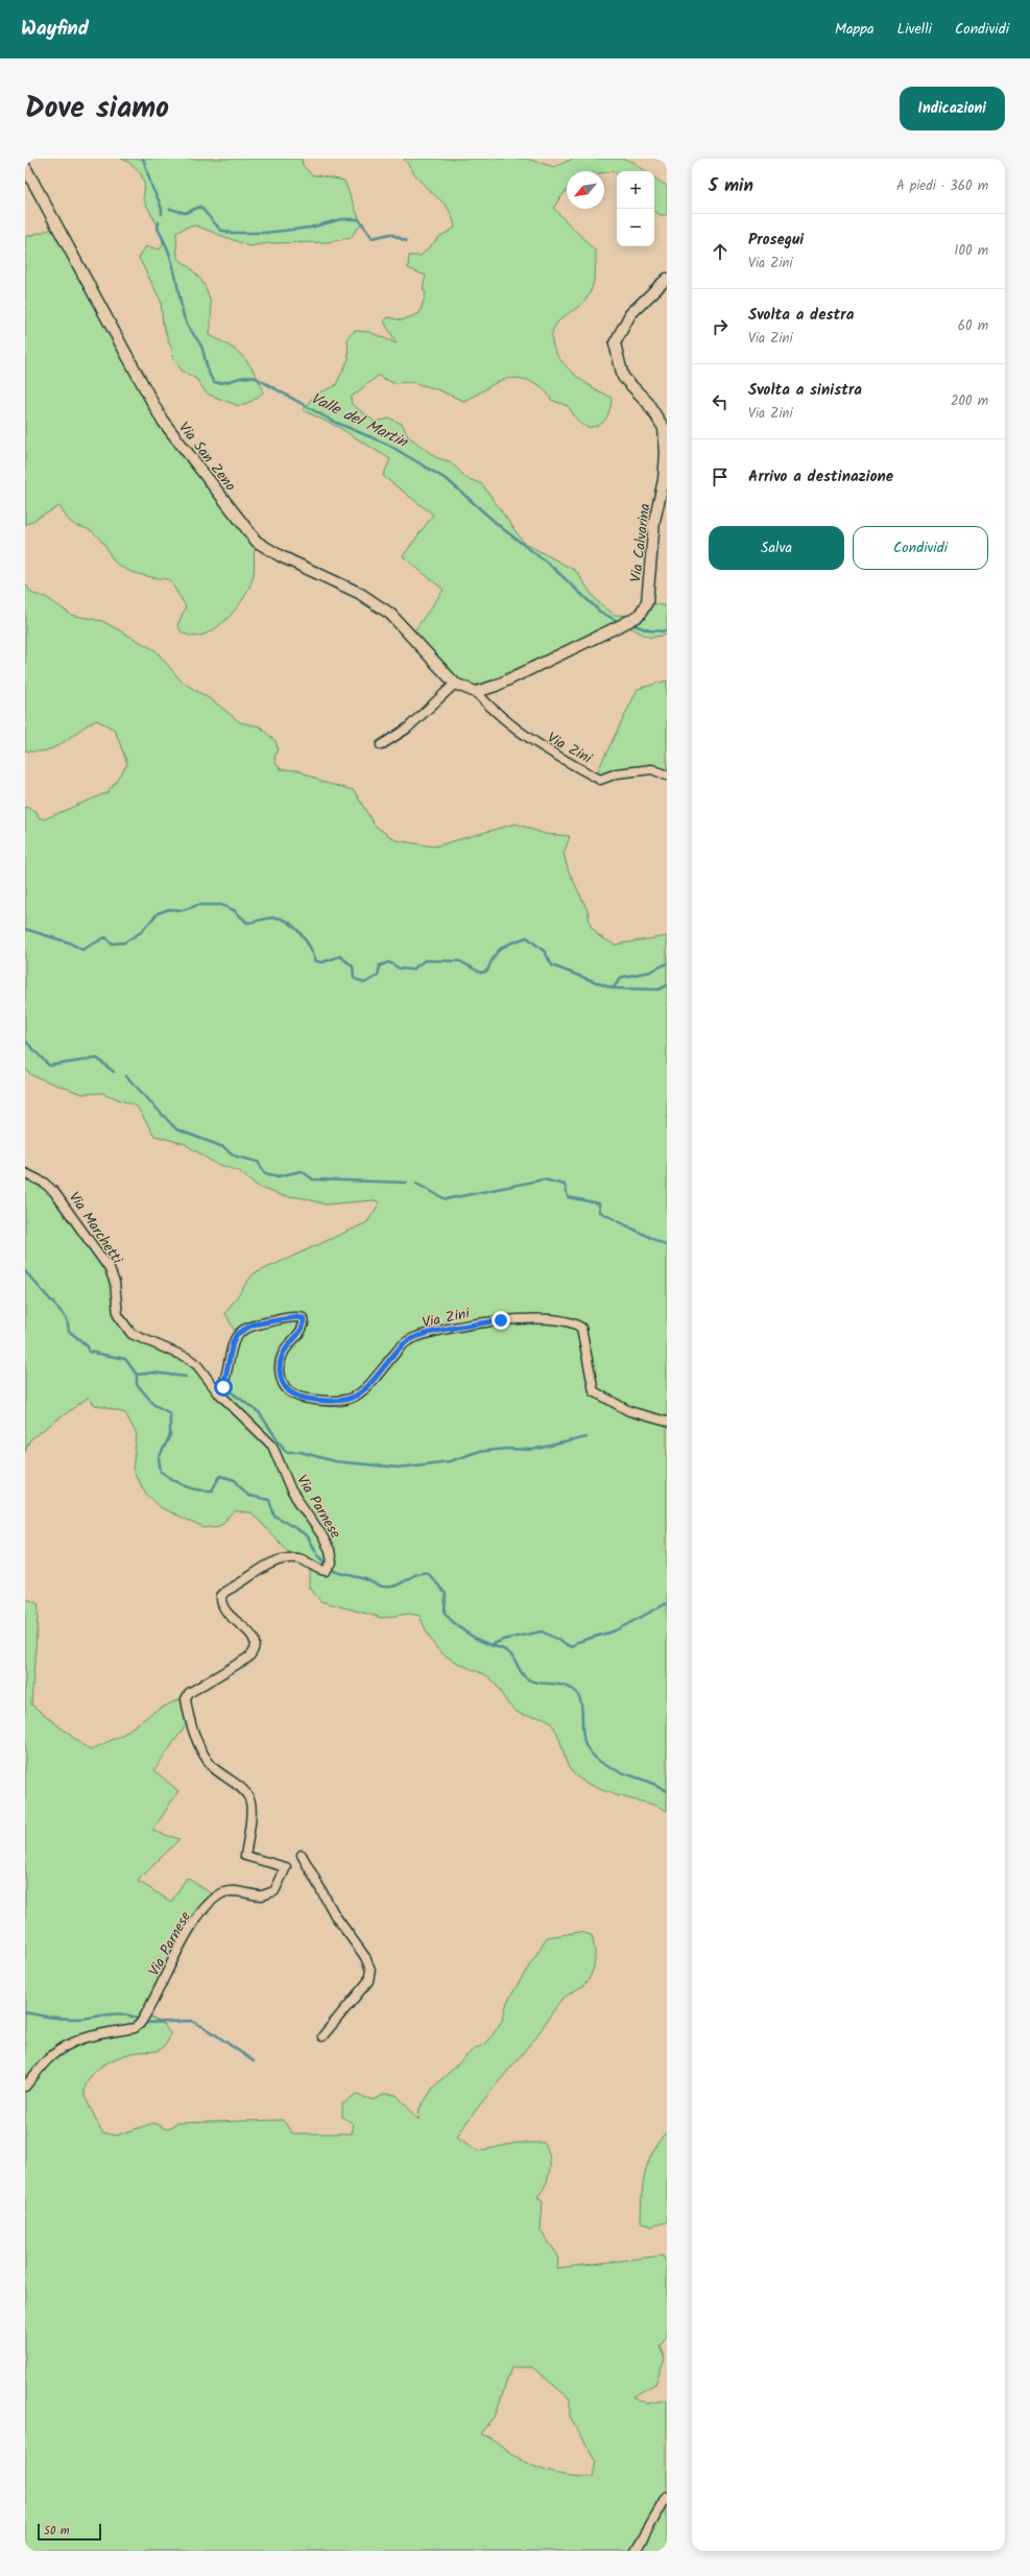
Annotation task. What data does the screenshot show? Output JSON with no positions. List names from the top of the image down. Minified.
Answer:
{"streets":{"street":["Via San Zeno","Via Calvarina","Via Zini","Via Marchetti","Via Parnese"]},"crossings":[["Via Calvarina","Via Zini"],["Via Zini","Via Marchetti"],["Via Marchetti","Via Parnese"]],"water":["Valle del Martin"],"scale_bar":"50 m","north":"bottom left","page":{"header":"Wayfind","nav":["Mappa","Livelli","Condividi"],"title":"Dove siamo","buttons":["Indicazioni",["Salva","Condividi"]],"heading":["5 min","A piedi · 360 m"],"map_buttons":["+","−"],"list":[["Prosegui","Via Zini","100 m"],["Svolta a destra","Via Zini","60 m"],["Svolta a sinistra","Via Zini","200 m"],"Arrivo a destinazione"],"scale":"50 m"}}
